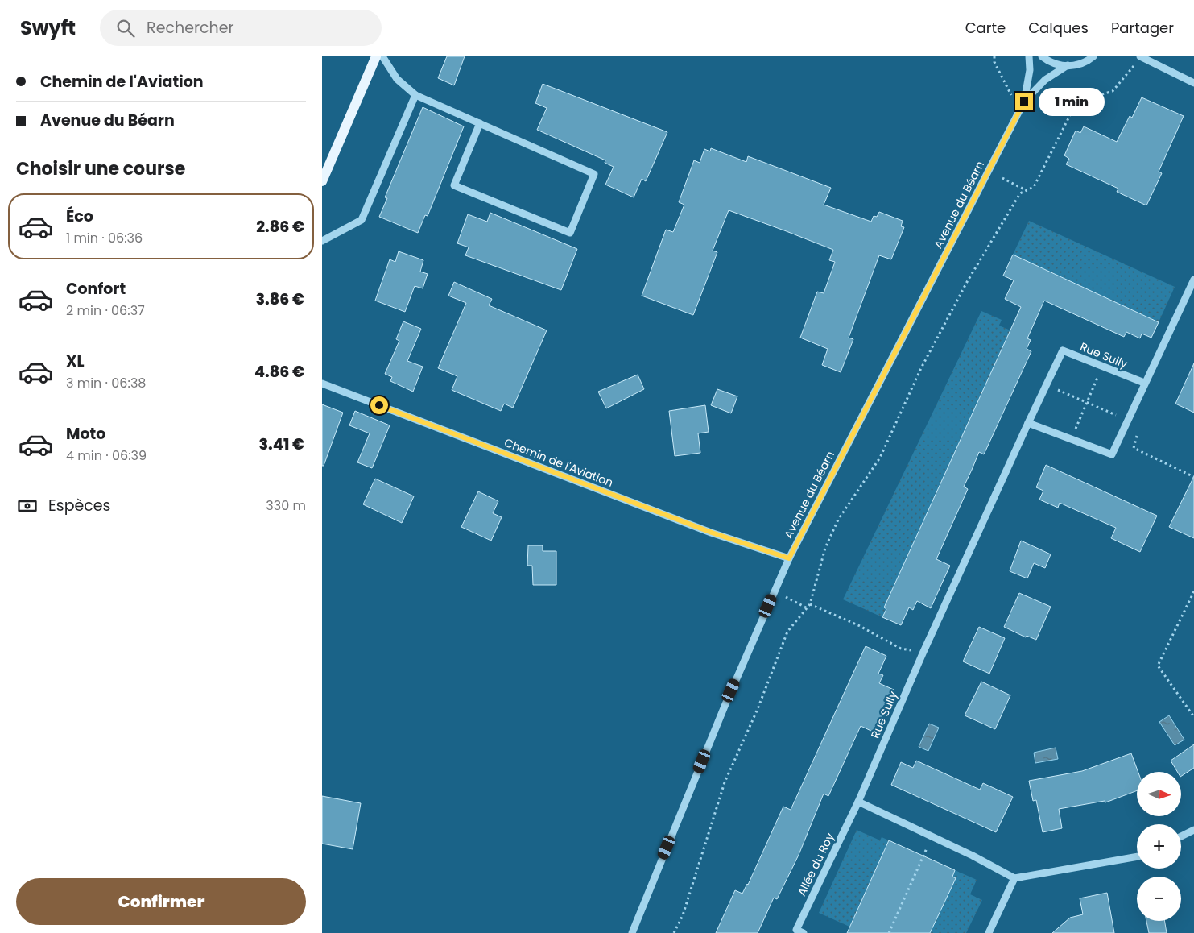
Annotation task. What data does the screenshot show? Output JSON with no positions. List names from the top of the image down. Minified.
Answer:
{"streets":{"street":["Avenue du Béarn","Rue Sully","Chemin de l'Aviation","Allée du Roy"]},"crossings":[["Avenue du Béarn","Chemin de l'Aviation"],["Rue Sully","Allée du Roy"]],"north":"right","page":{"header":"Swyft","search":"Rechercher","nav":["Carte","Calques","Partager"],"banner":["Chemin de l'Aviation","Avenue du Béarn"],"bubble":"1 min","heading":"Choisir une course","list":[{"name":"Éco","note":"1 min · 06:36","value":"2.86 €"},{"name":"Confort","note":"2 min · 06:37","value":"3.86 €"},{"name":"XL","note":"3 min · 06:38","value":"4.86 €"},{"name":"Moto","note":"4 min · 06:39","value":"3.41 €"}],"pay":["Espèces","330 m"],"map_buttons":["+","−"],"buttons":"Confirmer"}}
